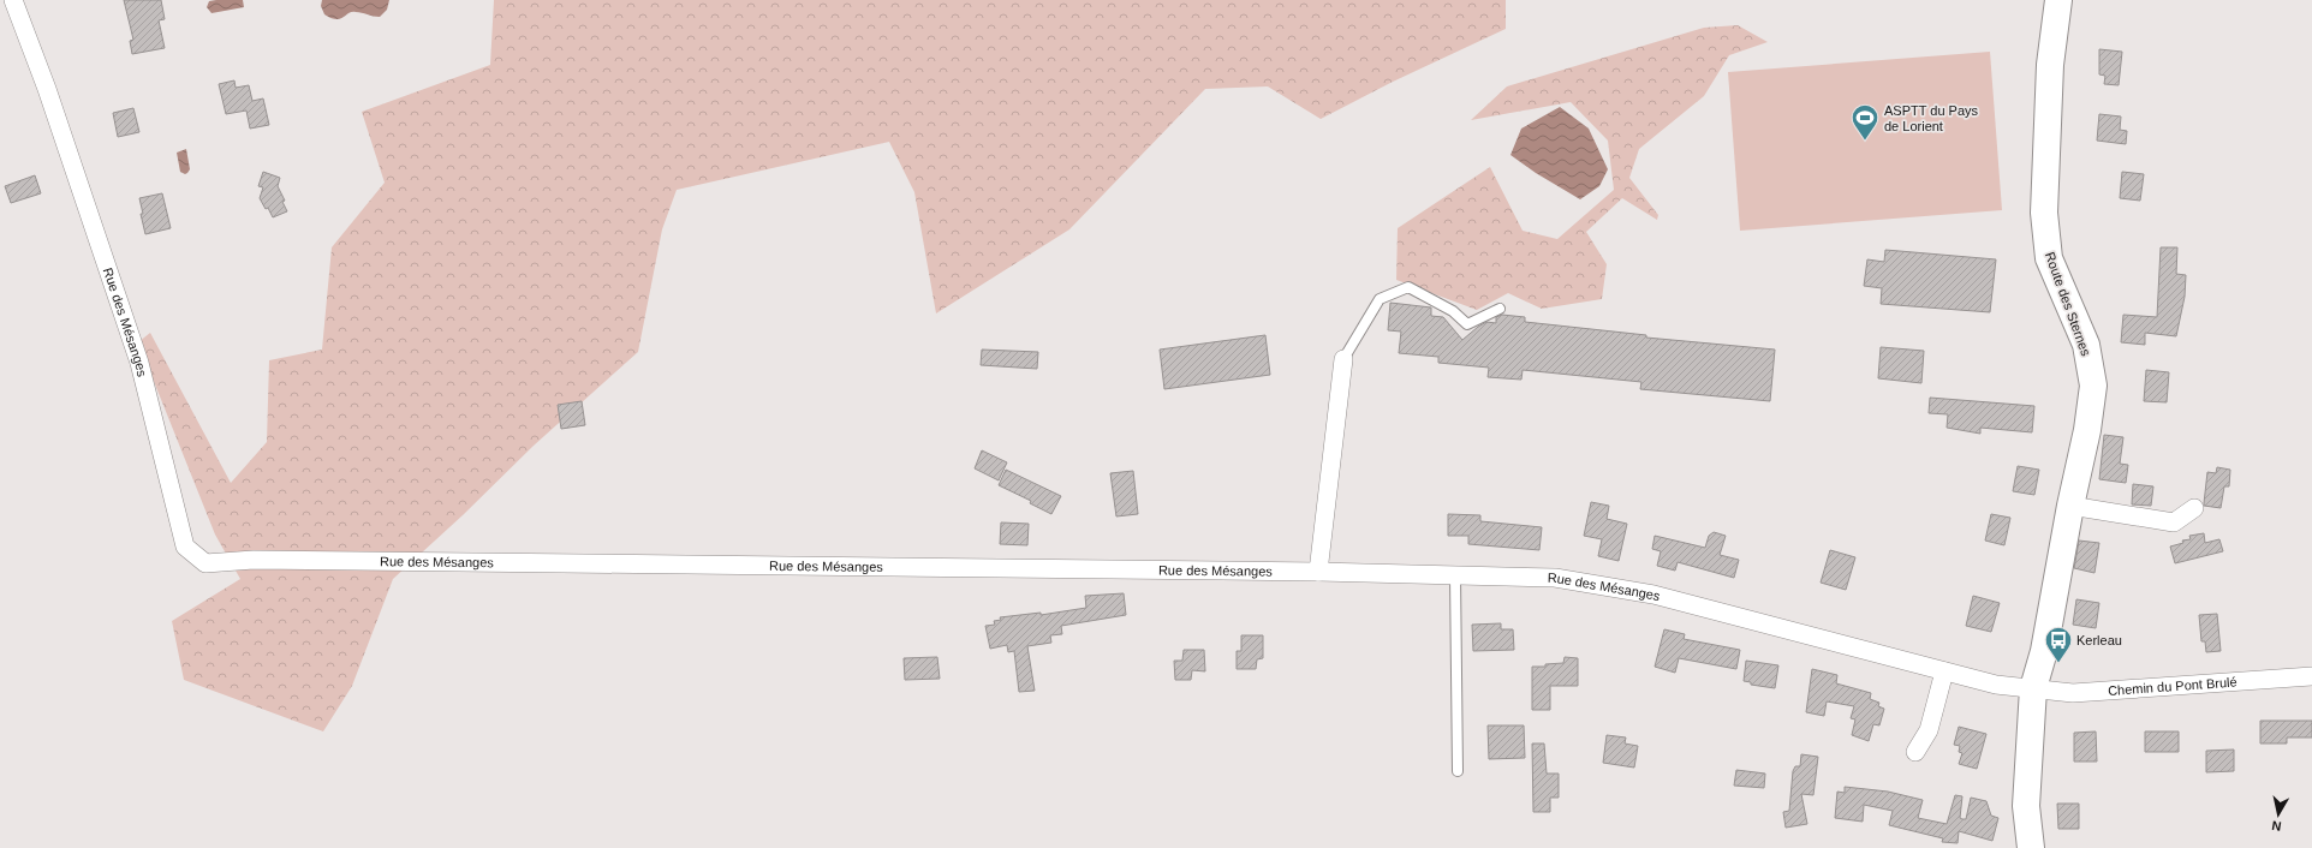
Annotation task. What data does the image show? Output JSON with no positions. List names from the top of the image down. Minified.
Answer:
{"streets":{"street":["Route des Sternes","Rue des Mésanges","Chemin du Pont Brulé"]},"crossings":[["Route des Sternes","Rue des Mésanges"],["Route des Sternes","Chemin du Pont Brulé"],["Rue des Mésanges","Chemin du Pont Brulé"]],"places":{"sports":["ASPTT du Pays de Lorient"],"bus stop":["Kerleau"]},"north":"bottom"}
